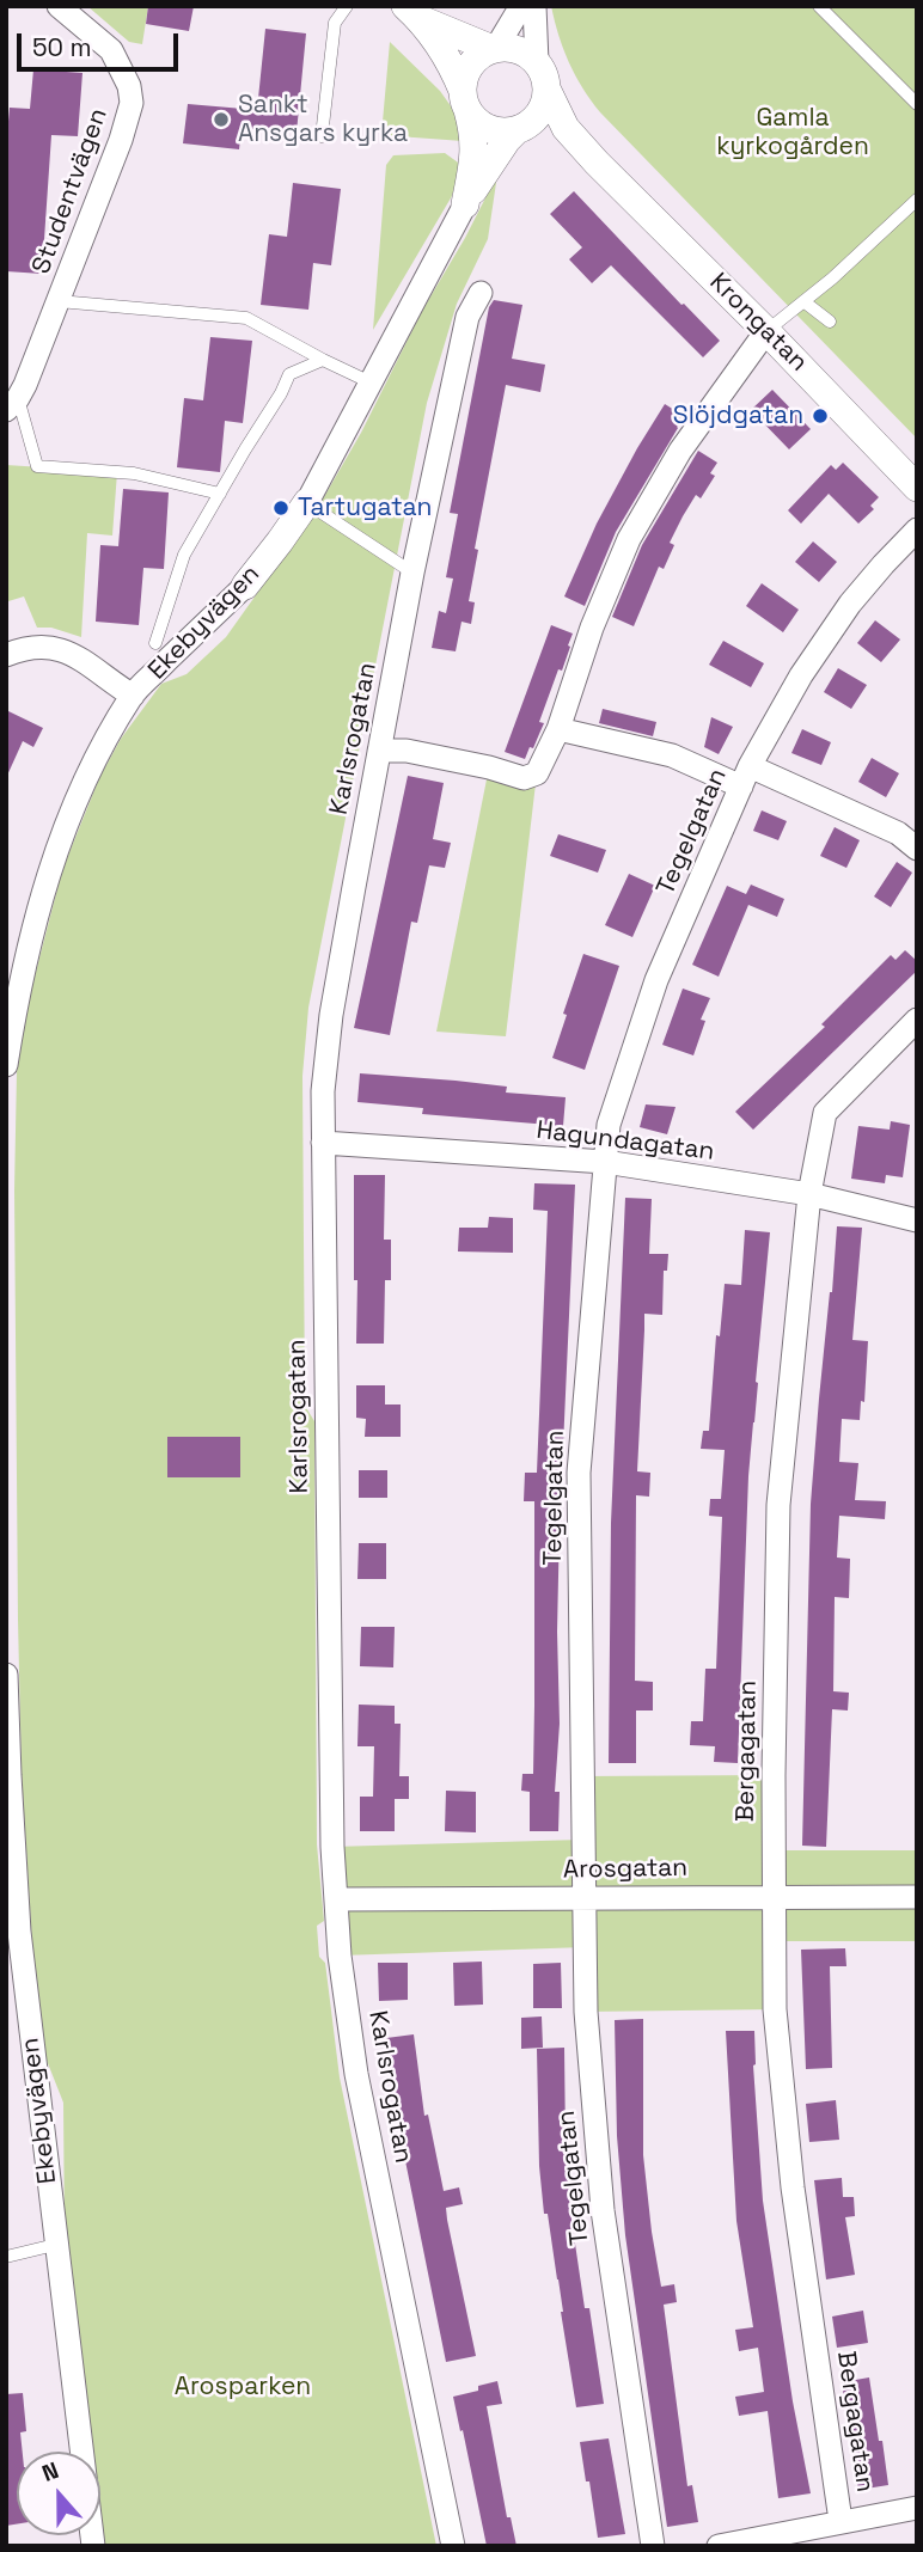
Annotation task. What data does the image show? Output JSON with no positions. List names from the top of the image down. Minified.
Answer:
{"streets":{"street":["Studentvägen","Krongatan","Ekebyvägen","Karlsrogatan","Tegelgatan","Hagundagatan","Bergagatan","Arosgatan"]},"crossings":[["Krongatan","Ekebyvägen"],["Karlsrogatan","Hagundagatan"],["Karlsrogatan","Arosgatan"],["Tegelgatan","Hagundagatan"],["Tegelgatan","Arosgatan"],["Hagundagatan","Bergagatan"],["Bergagatan","Arosgatan"]],"parks":["Gamla kyrkogården","Arosparken"],"places":["Sankt Ansgars kyrka","Slöjdgatan","Tartugatan"],"scale_bar":"50 m","north":"top"}
